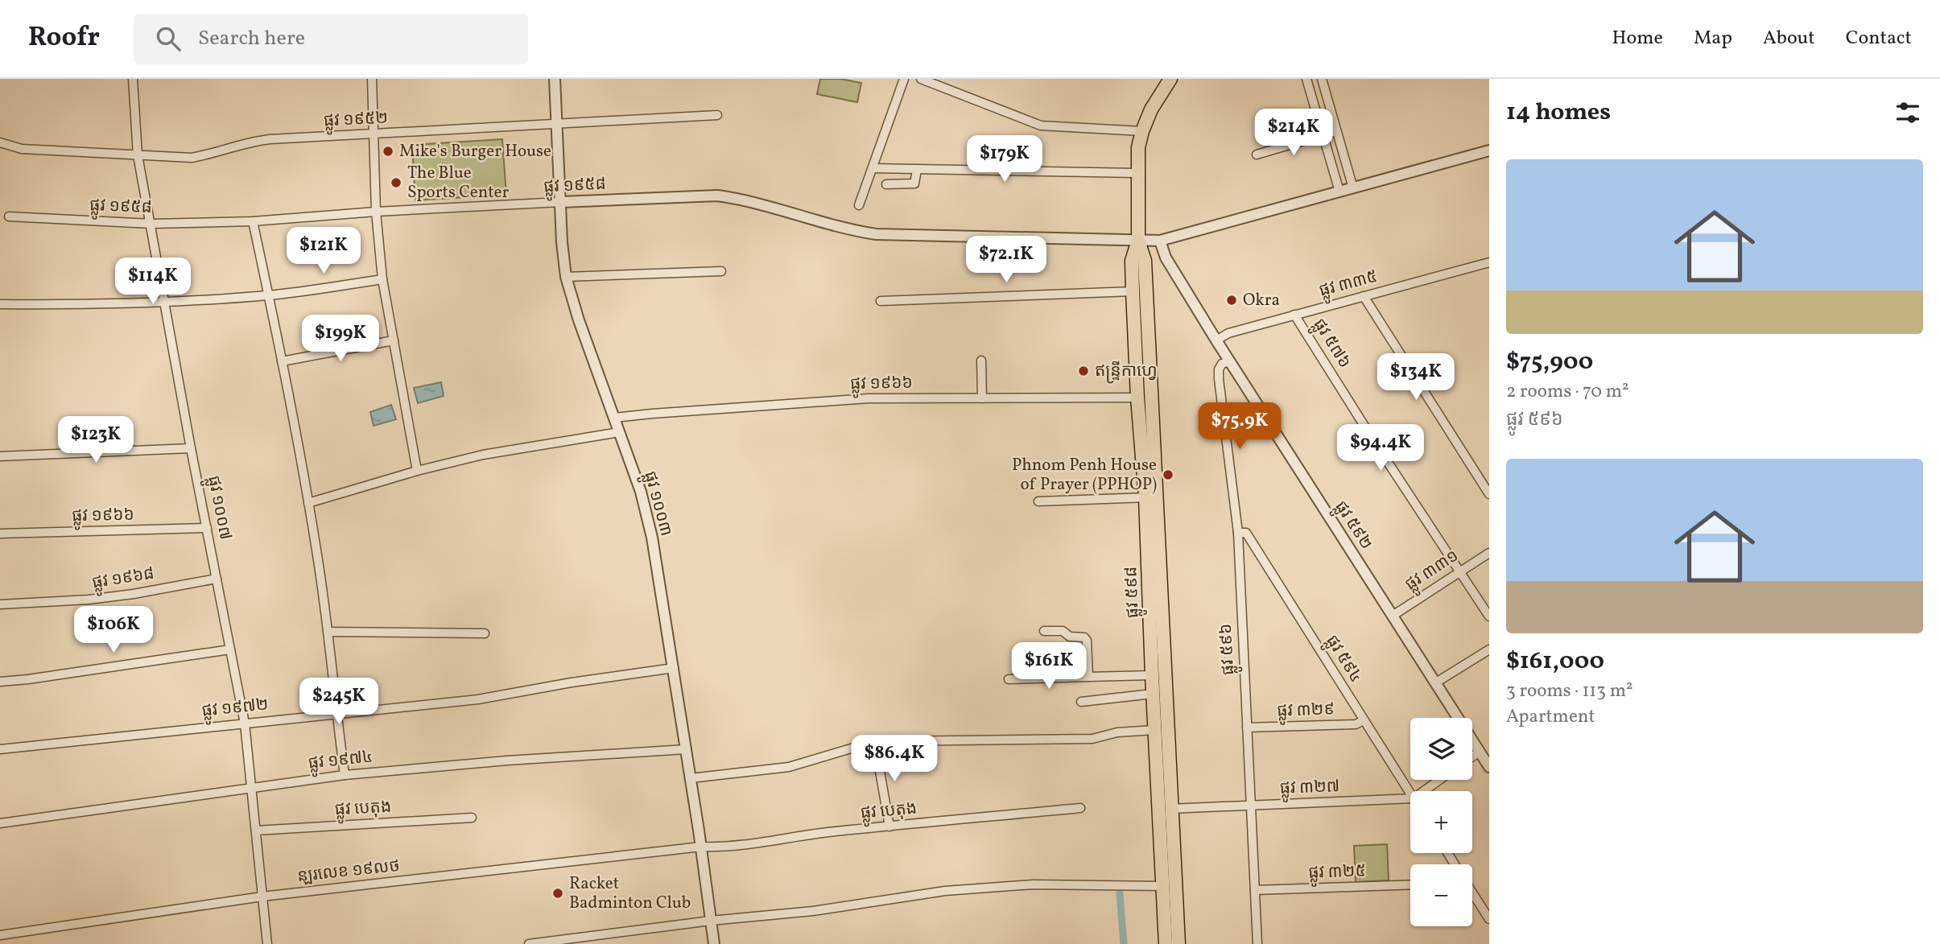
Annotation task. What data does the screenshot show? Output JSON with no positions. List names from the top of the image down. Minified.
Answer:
{"streets":{"main road":["ផ្លូវ ៥៩៨"],"street":["ផ្លូវ ១៩៥២","ផ្លូវ ១៩៥៨","ផ្លូវ ៣៣៥","ផ្លូវ ៥៧៦","ផ្លូវ ១៩៦៦","ផ្លូវ ១០០៣","ផ្លូវ ១០០៧","ផ្លូវ ៥៩២","ផ្លូវ ៣៣១","ផ្លូវ ១៩៦៨","ផ្លូវ ៥៩៦","ផ្លូវ ៥៩៤","ផ្លូវ ១៩៧២","ផ្លូវ ៣២៩","ផ្លូវ ១៩៧៤","ផ្លូវ ៣២៧","ផ្លូវ បេតុង","ន្ឡរលេខ ១៩លថ","ផ្លូវ ៣២៥"]},"crossings":[["ផ្លូវ ១៩៥២","ផ្លូវ ១០០៣"],["ផ្លូវ ១៩៥២","ផ្លូវ ១០០៧"],["ផ្លូវ ១៩៥៨","ផ្លូវ ១០០៣"],["ផ្លូវ ១៩៥៨","ផ្លូវ ១០០៧"],["ផ្លូវ ១៩៥៨","ផ្លូវ ៥៩២"],["ផ្លូវ ១៩៥៨","ផ្លូវ ៥៩៨"],["ផ្លូវ ៣៣៥","ផ្លូវ ៥៧៦"],["ផ្លូវ ៣៣៥","ផ្លូវ ៥៩២"],["ផ្លូវ ៥៧៦","ផ្លូវ ៣៣១"],["ផ្លូវ ១៩៦៦","ផ្លូវ ១០០៣"],["ផ្លូវ ១៩៦៦","ផ្លូវ ១០០៧"],["ផ្លូវ ១៩៦៦","ផ្លូវ ៥៩៨"],["ផ្លូវ ១០០៣","ផ្លូវ ១៩៧២"],["ផ្លូវ ១០០៣","ផ្លូវ ១៩៧៤"],["ផ្លូវ ១០០៣","ផ្លូវ បេតុង"],["ផ្លូវ ១០០៣","ន្ឡរលេខ ១៩លថ"],["ផ្លូវ ១០០៧","ផ្លូវ ១៩៦៨"],["ផ្លូវ ១០០៧","ផ្លូវ ១៩៧២"],["ផ្លូវ ១០០៧","ផ្លូវ ១៩៧៤"],["ផ្លូវ ១០០៧","ផ្លូវ បេតុង"],["ផ្លូវ ១០០៧","ន្ឡរលេខ ១៩លថ"],["ផ្លូវ ៥៩២","ផ្លូវ ៣៣១"],["ផ្លូវ ៥៩២","ផ្លូវ ៥៩៦"],["ផ្លូវ ៥៩៨","ផ្លូវ ៣២៧"],["ផ្លូវ ៥៩៦","ផ្លូវ ៥៩៤"],["ផ្លូវ ៥៩៦","ផ្លូវ ៣២៩"],["ផ្លូវ ៥៩៦","ផ្លូវ ៣២៧"],["ផ្លូវ ៥៩៦","ផ្លូវ ៣២៥"],["ផ្លូវ ៥៩៤","ផ្លូវ ៣២៩"],["ផ្លូវ បេតុង","ន្ឡរលេខ ១៩លថ"]],"places":["Mike's Burger House","The Blue Sports Center","Okra","ឥន្ទ្រីកាហ្វេ","Phnom Penh House of Prayer (PPHOP)","Racket Badminton Club"],"page":{"header":"Roofr","search":"Search here","nav":["Home","Map","About","Contact"],"heading":"14 homes","price":["$214K","$179K","$121K","$72.1K","$114K","$199K","$134K","$75.9K","$123K","$94.4K","$106K","$161K","$245K","$86.4K"],"list":[{"name":"$75,900","note":"2 rooms · 70 m² · ផ្លូវ ៥៩៦"},{"name":"$161,000","note":"3 rooms · 113 m² · Apartment"}],"map_buttons":["+","−"]}}
